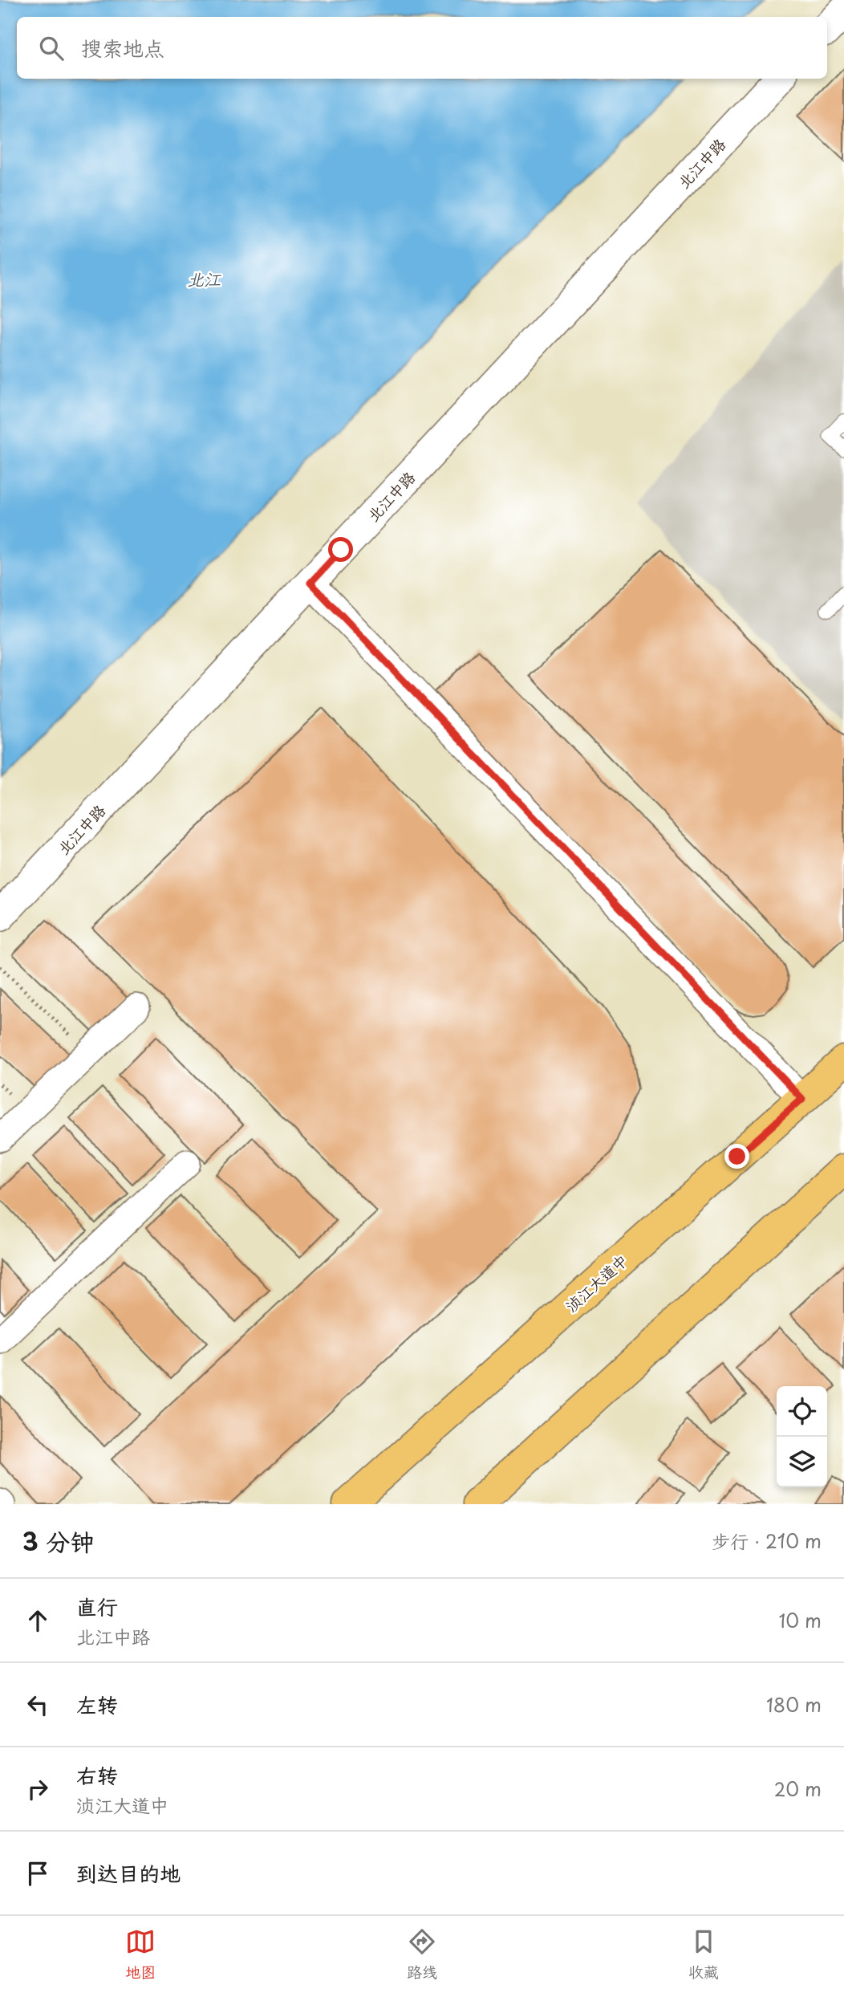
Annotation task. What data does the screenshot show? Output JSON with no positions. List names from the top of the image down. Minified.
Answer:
{"streets":{"main road":["浈江大道中"],"street":["北江中路"]},"water":["北江"],"page":{"search":"搜索地点","heading":["3 分钟","步行 · 210 m"],"list":[["直行","北江中路","10 m"],["左转","180 m"],["右转","浈江大道中","20 m"],"到达目的地"],"nav":["地图","路线","收藏"]}}
